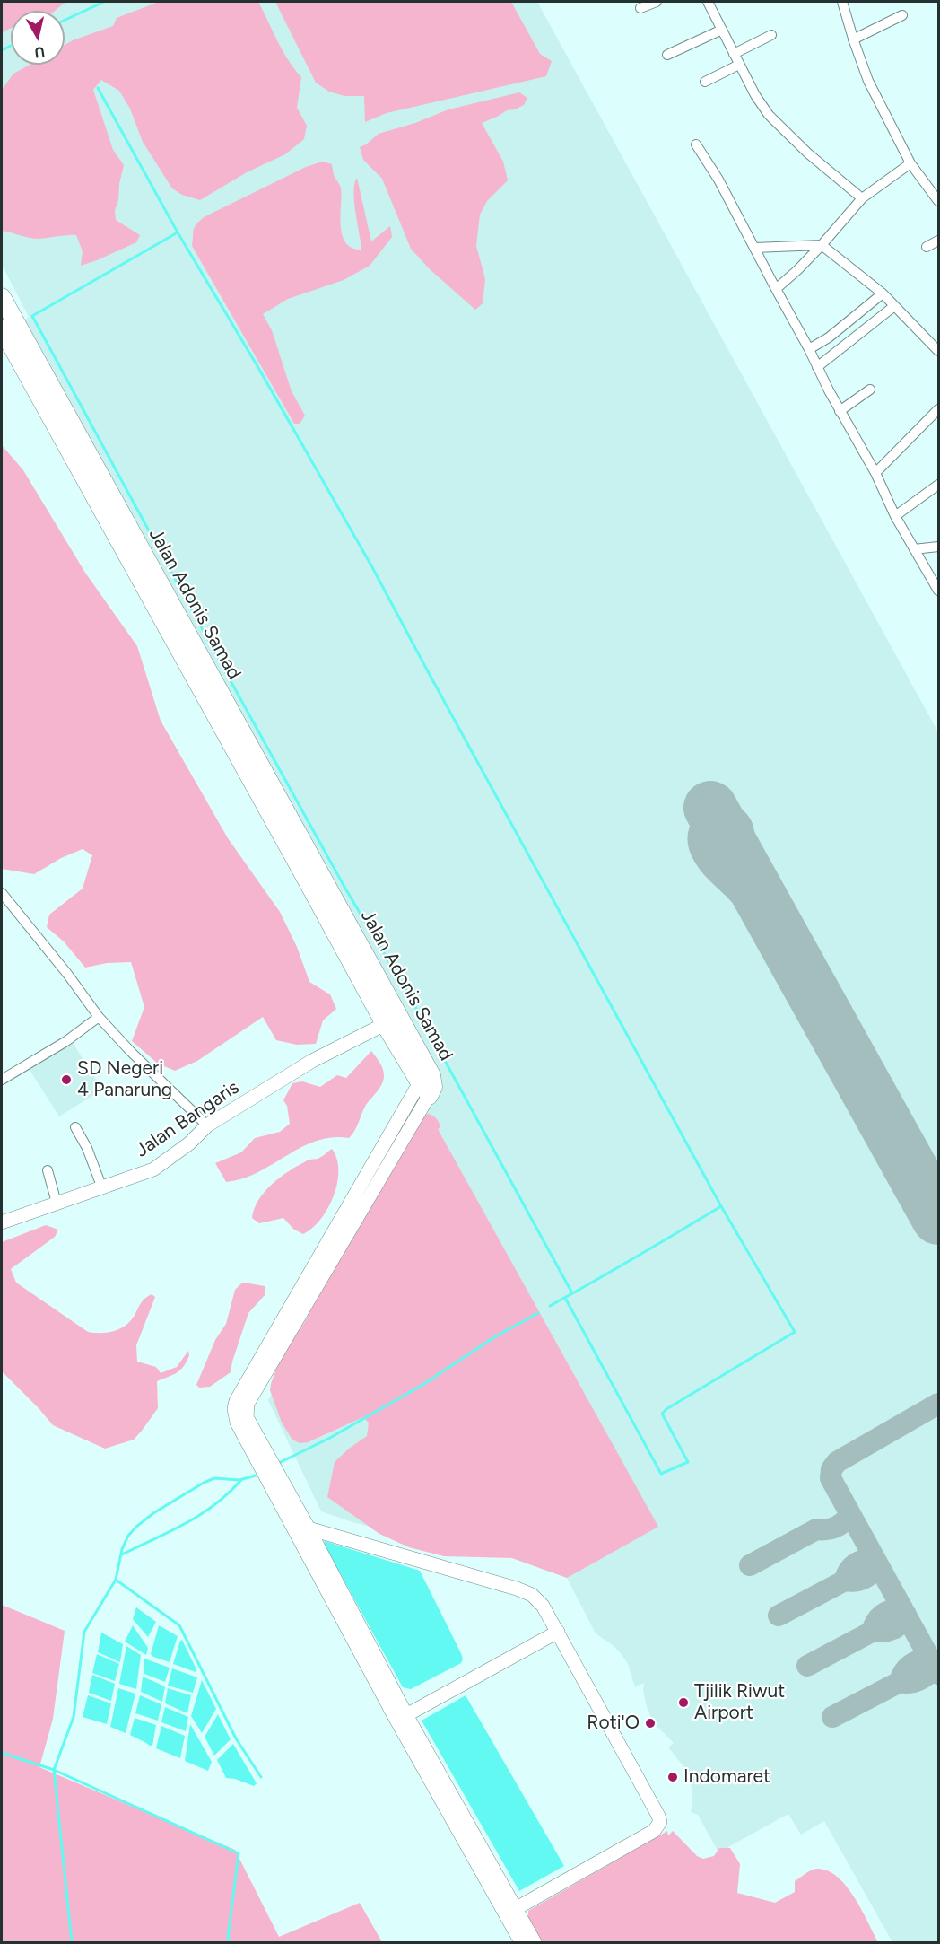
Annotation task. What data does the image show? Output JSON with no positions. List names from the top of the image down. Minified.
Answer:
{"streets":{"highway":["Jalan Adonis Samad"],"main road":["Jalan Bangaris"]},"crossings":[["Jalan Adonis Samad","Jalan Bangaris"]],"places":["SD Negeri 4 Panarung","Tjilik Riwut Airport","Roti'O","Indomaret"],"north":"bottom"}
